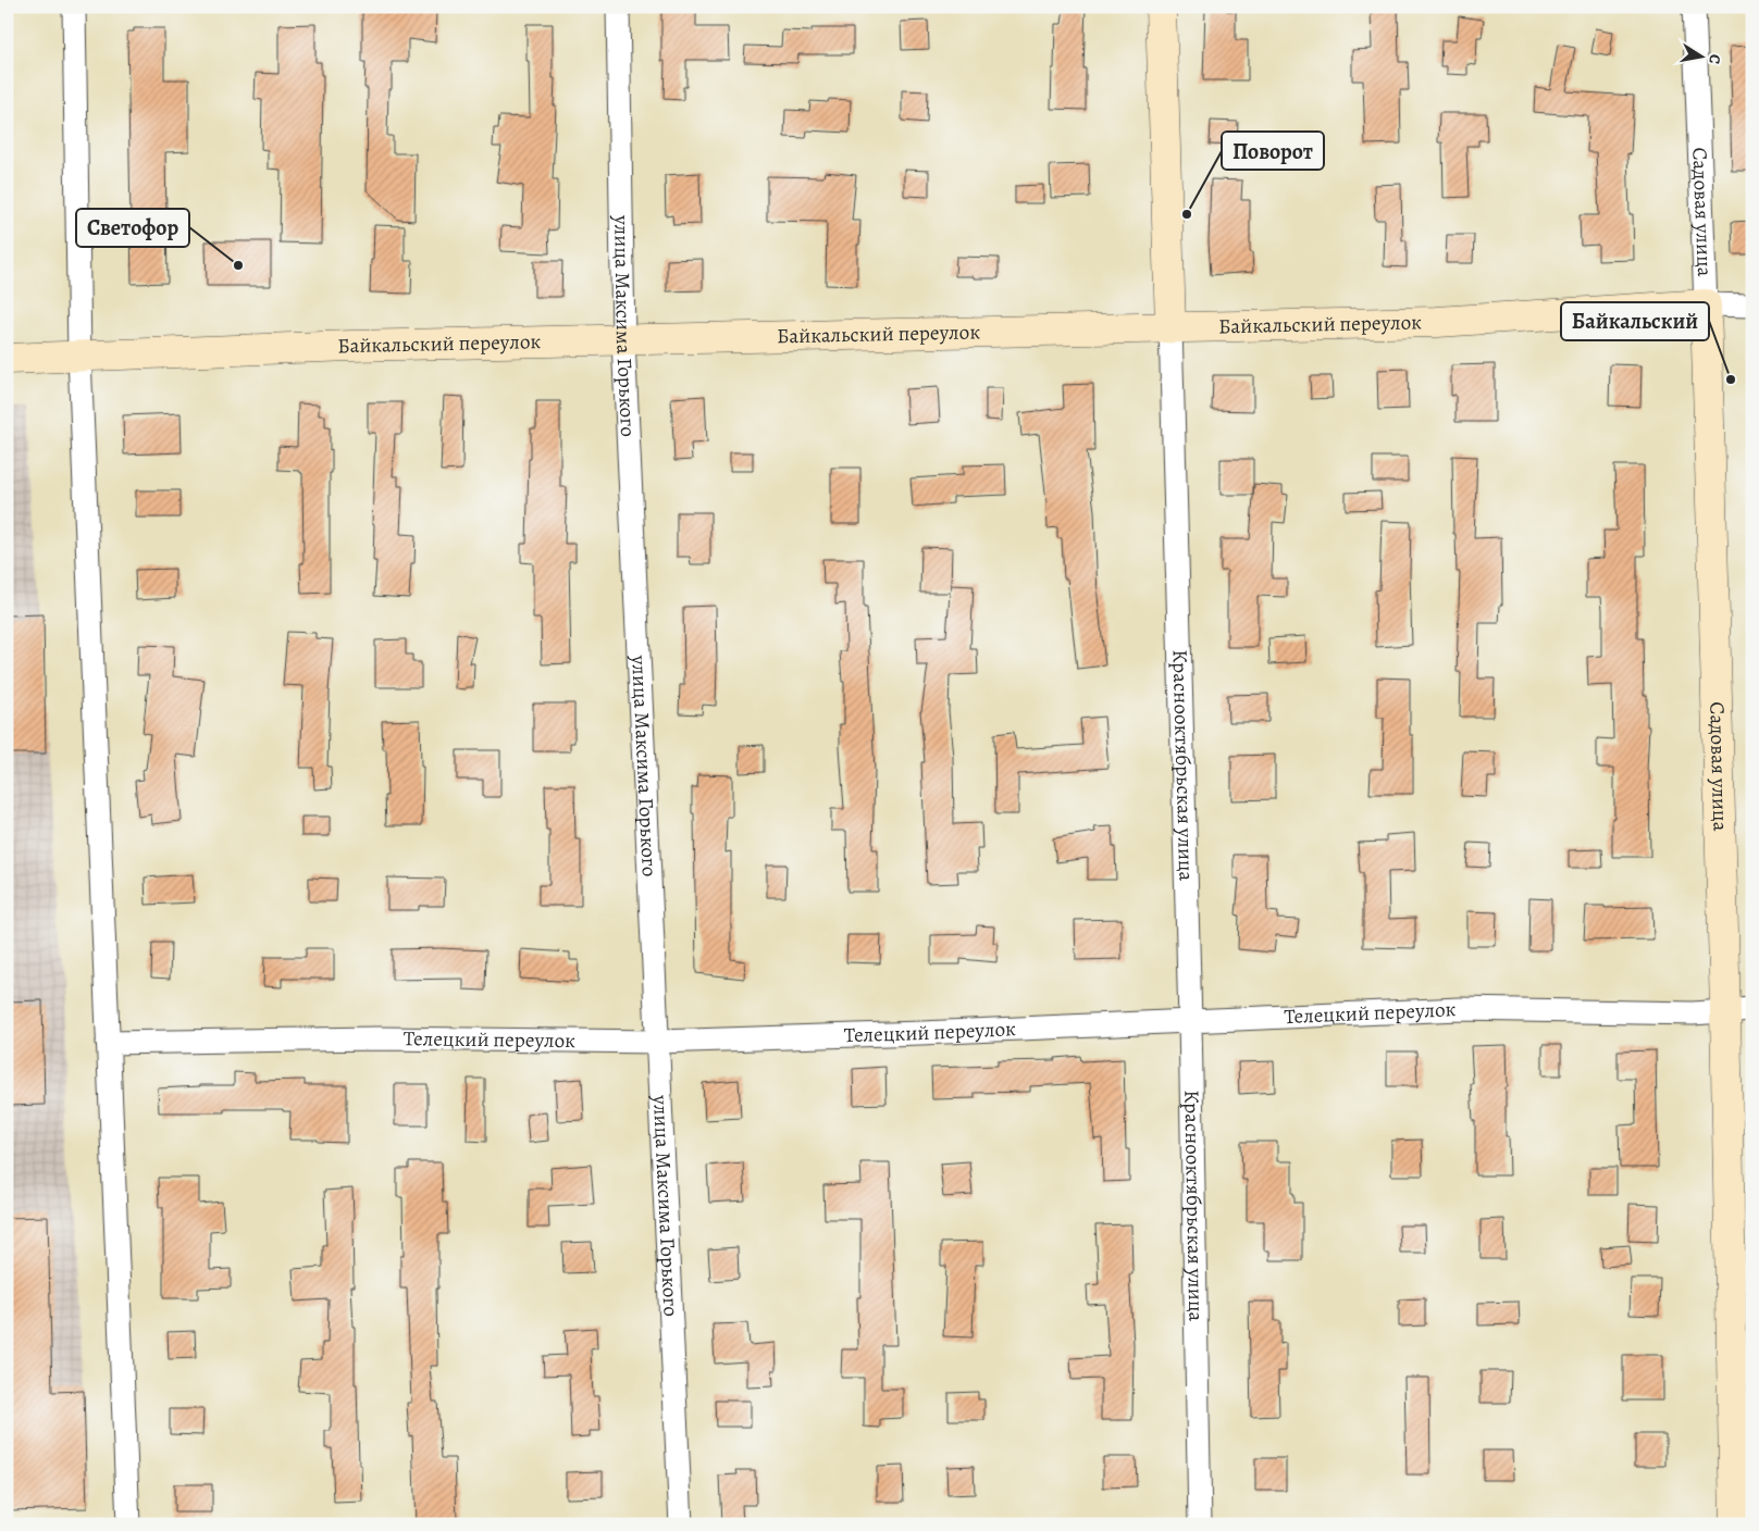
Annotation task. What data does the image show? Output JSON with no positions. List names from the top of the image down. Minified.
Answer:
{"streets":{"main road":["Садовая улица","Байкальский переулок","Краснооктябрьская улица"],"street":["улица Максима Горького","Телецкий переулок"]},"crossings":[["Садовая улица","Байкальский переулок"],["Садовая улица","Телецкий переулок"],["Байкальский переулок","улица Максима Горького"],["Байкальский переулок","Краснооктябрьская улица"],["улица Максима Горького","Телецкий переулок"],["Краснооктябрьская улица","Телецкий переулок"]],"places":["Поворот","Светофор","Байкальский"],"north":"right"}
